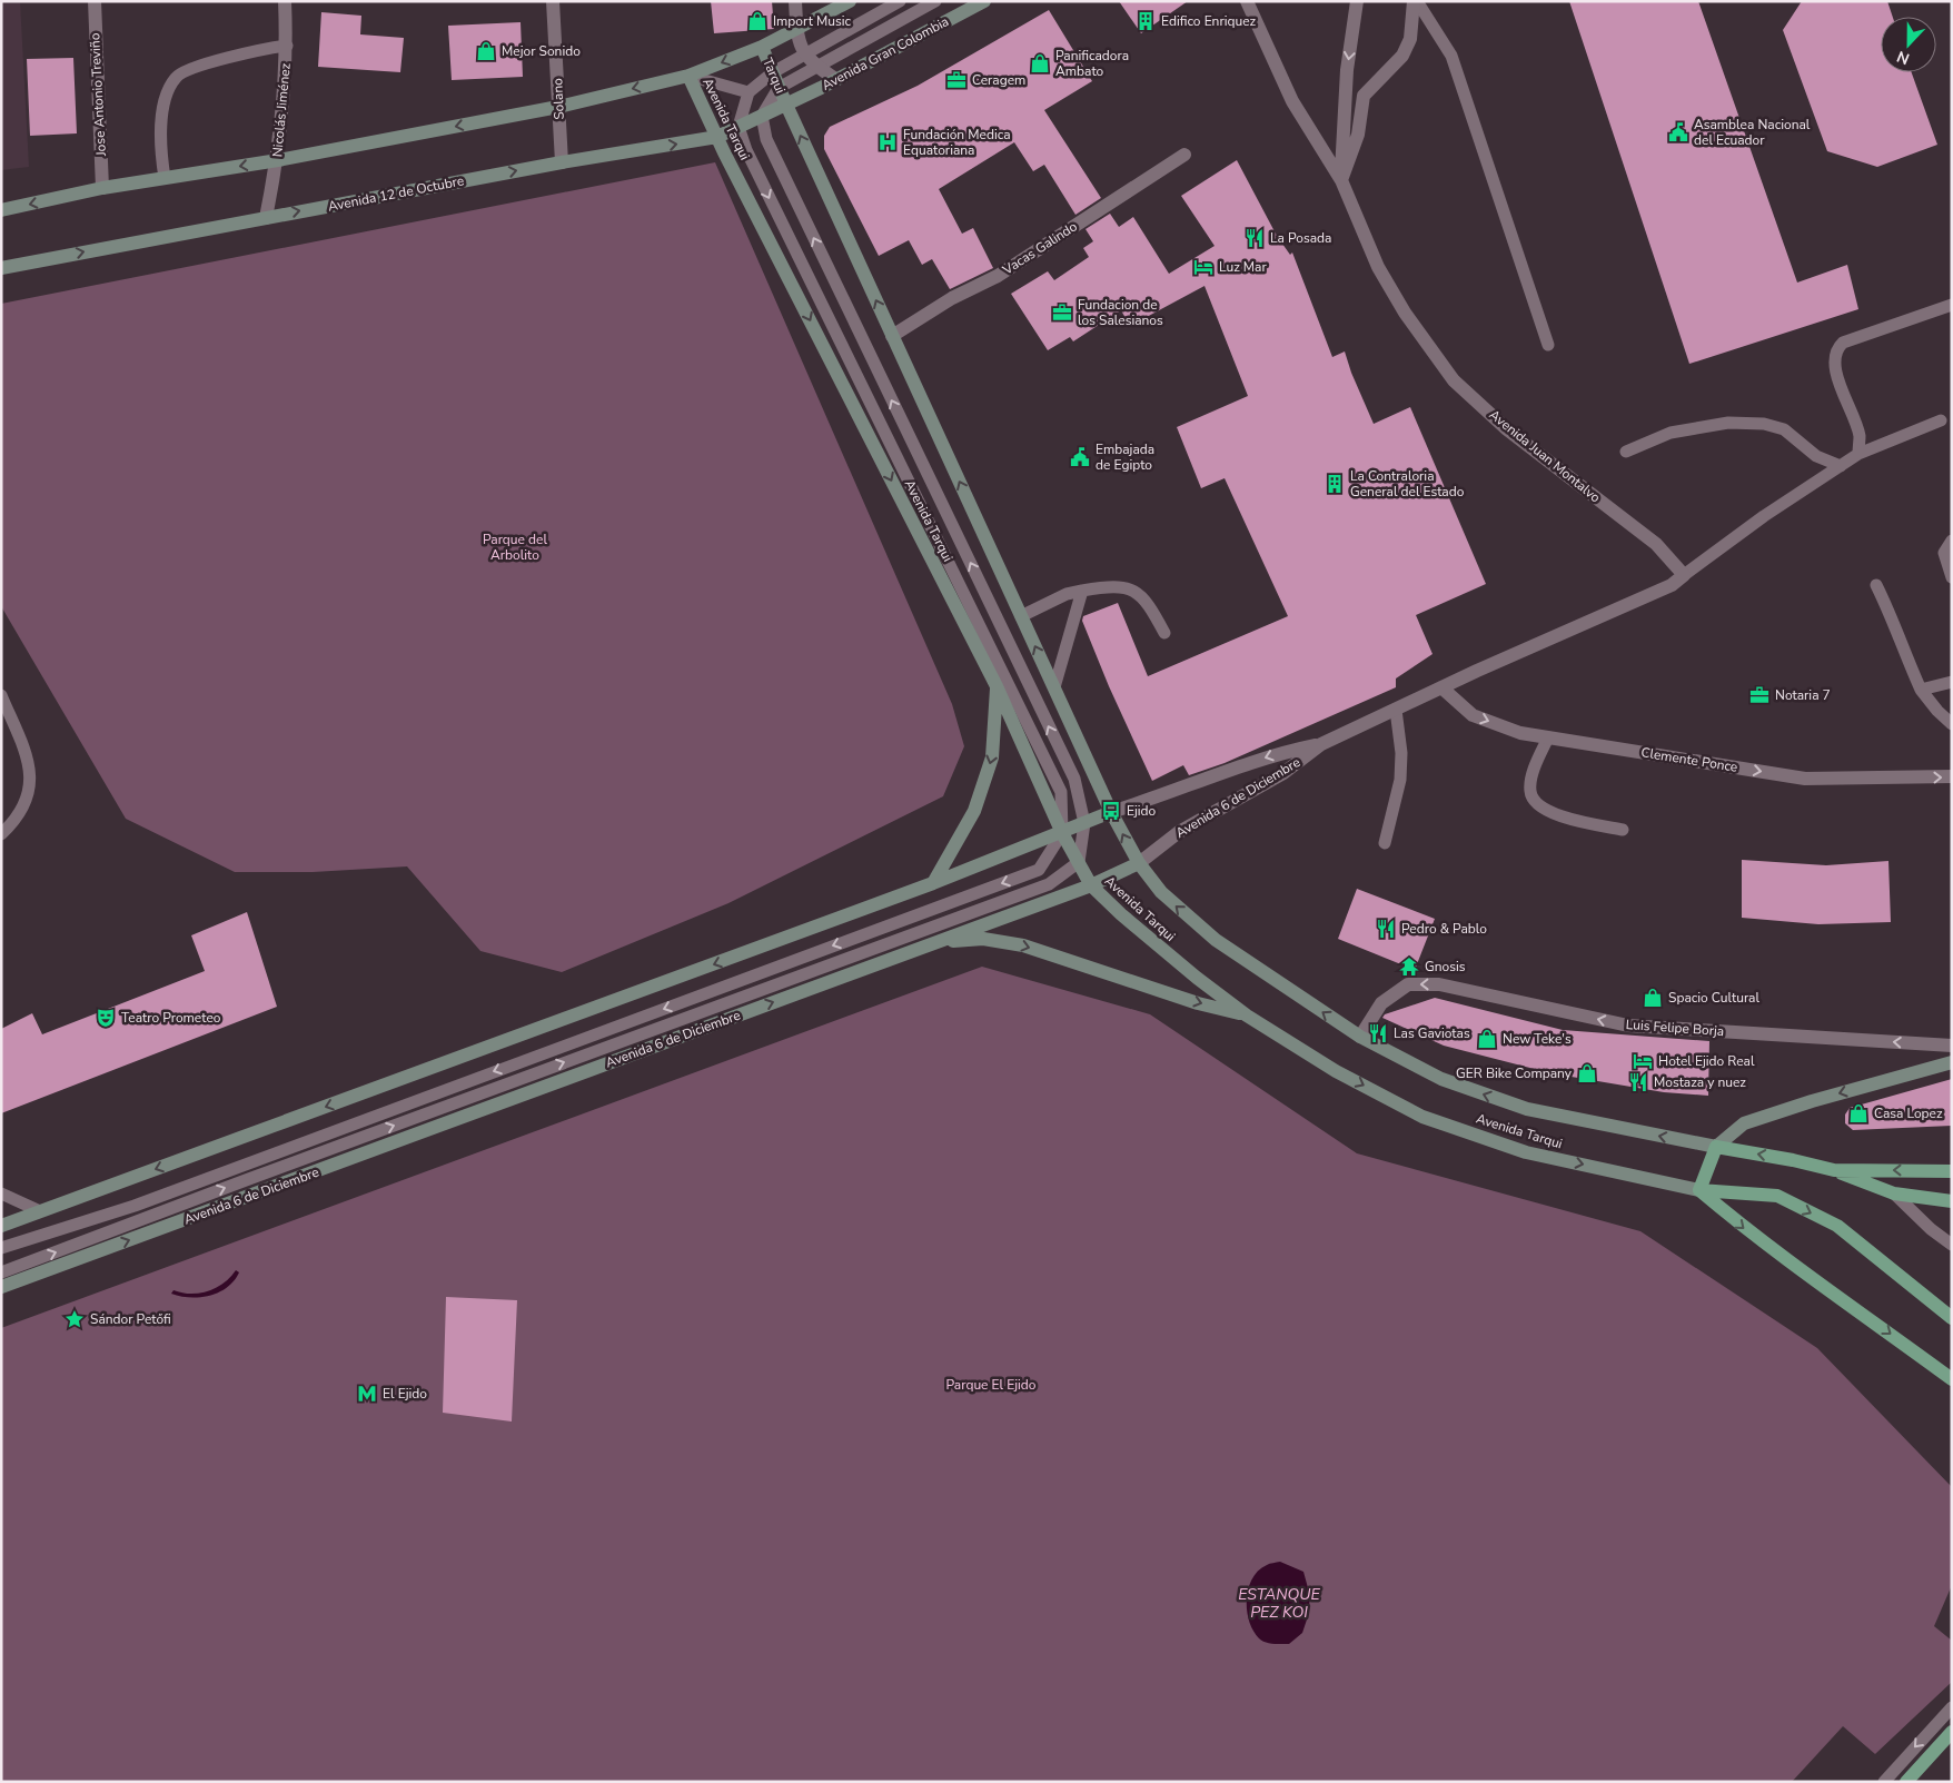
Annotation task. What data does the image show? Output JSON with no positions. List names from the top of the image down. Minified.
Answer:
{"streets":{"main road":["Avenida Gran Colombia","Tarqui","Avenida Tarqui","Avenida 12 de Octubre","Avenida 6 de Diciembre"],"street":["Jose Antonio Treviño","Solano","Nicolás Jiménez","Vacas Galindo","Avenida Juan Montalvo","Clemente Ponce","Luis Felipe Borja"]},"crossings":[["Avenida Gran Colombia","Tarqui"],["Avenida Gran Colombia","Avenida Tarqui"],["Avenida Gran Colombia","Avenida 12 de Octubre"],["Tarqui","Avenida Tarqui"],["Tarqui","Avenida 12 de Octubre"],["Solano","Avenida 12 de Octubre"],["Nicolás Jiménez","Avenida 12 de Octubre"],["Avenida Tarqui","Avenida 12 de Octubre"],["Avenida Tarqui","Vacas Galindo"],["Avenida Tarqui","Avenida 6 de Diciembre"],["Avenida Tarqui","Luis Felipe Borja"],["Avenida Juan Montalvo","Avenida 6 de Diciembre"],["Clemente Ponce","Avenida 6 de Diciembre"]],"one_way":["Clemente Ponce","Luis Felipe Borja"],"water":["ESTANQUE PEZ KOI"],"parks":["Parque del Arbolito","Parque El Ejido"],"places":{"shop":["Import Music","Mejor Sonido","Panificadora Ambato","Spacio Cultural","New Teke's","GER Bike Company","Casa Lopez"],"building":["Edifico Enriquez","La Contraloria General del Estado"],"office":["Ceragem","Fundacion de los Salesianos","Notaria 7"],"public building":["Asamblea Nacional del Ecuador","Embajada de Egipto"],"hospital":["Fundación Medica Equatoriana"],"restaurant":["La Posada","Pedro & Pablo","Las Gaviotas","Mostaza y nuez"],"hotel":["Luz Mar","Hotel Ejido Real"],"bus stop":["Ejido"],"temple":["Gnosis"],"theatre":["Teatro Prometeo"],"place":["Sándor Petőfi"],"metro station":["El Ejido"]},"north":"bottom"}
